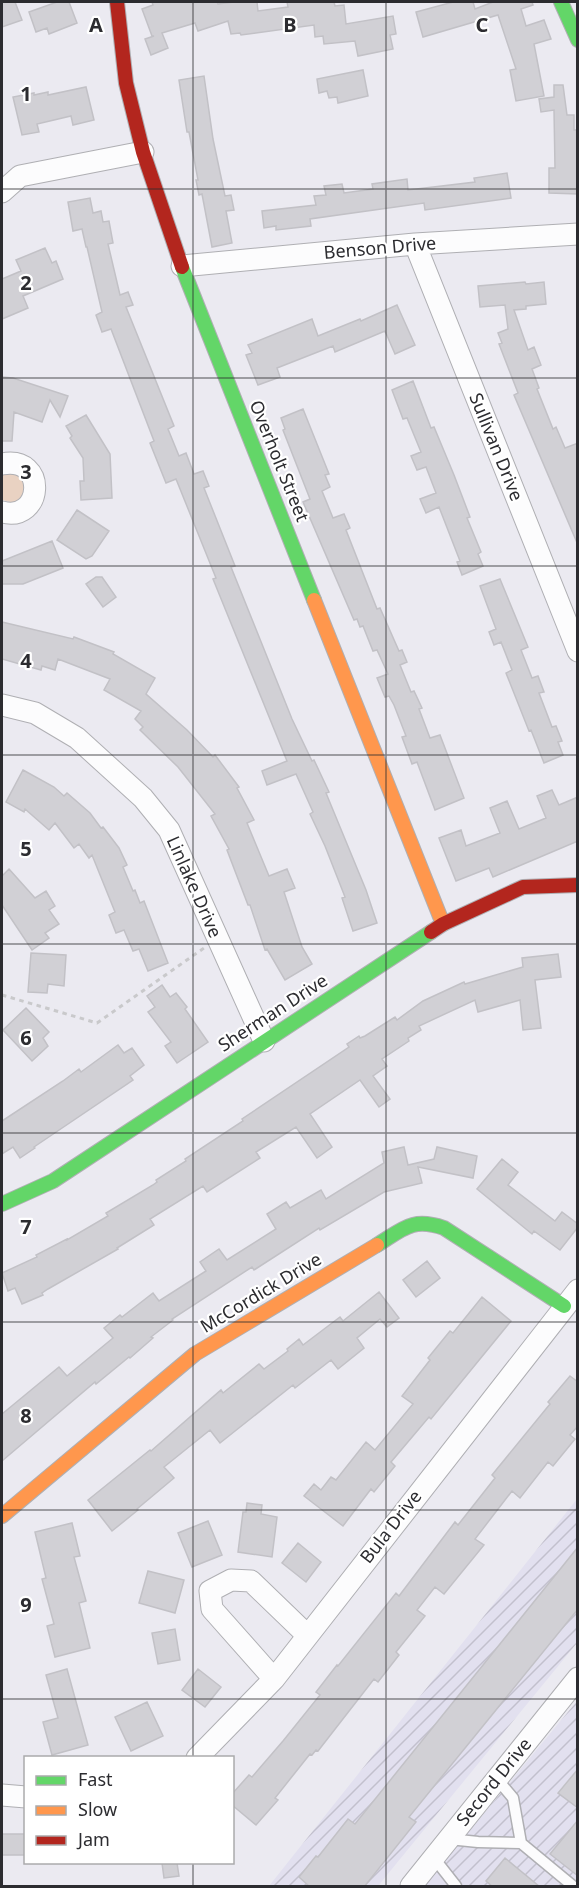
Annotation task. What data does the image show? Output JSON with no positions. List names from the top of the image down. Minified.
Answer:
{"streets":{"street":["Benson Drive","Sullivan Drive","Overholt Street","Linlake Drive","Sherman Drive","McCordick Drive","Bula Drive","Secord Drive"]},"crossings":[["Benson Drive","Sullivan Drive"],["Benson Drive","Overholt Street"],["Overholt Street","Sherman Drive"],["Linlake Drive","Sherman Drive"],["McCordick Drive","Bula Drive"]],"legend":["Fast","Slow","Jam"],"grid":{"columns":["A","B","C"],"rows":["1","2","3","4","5","6","7","8","9"]}}
